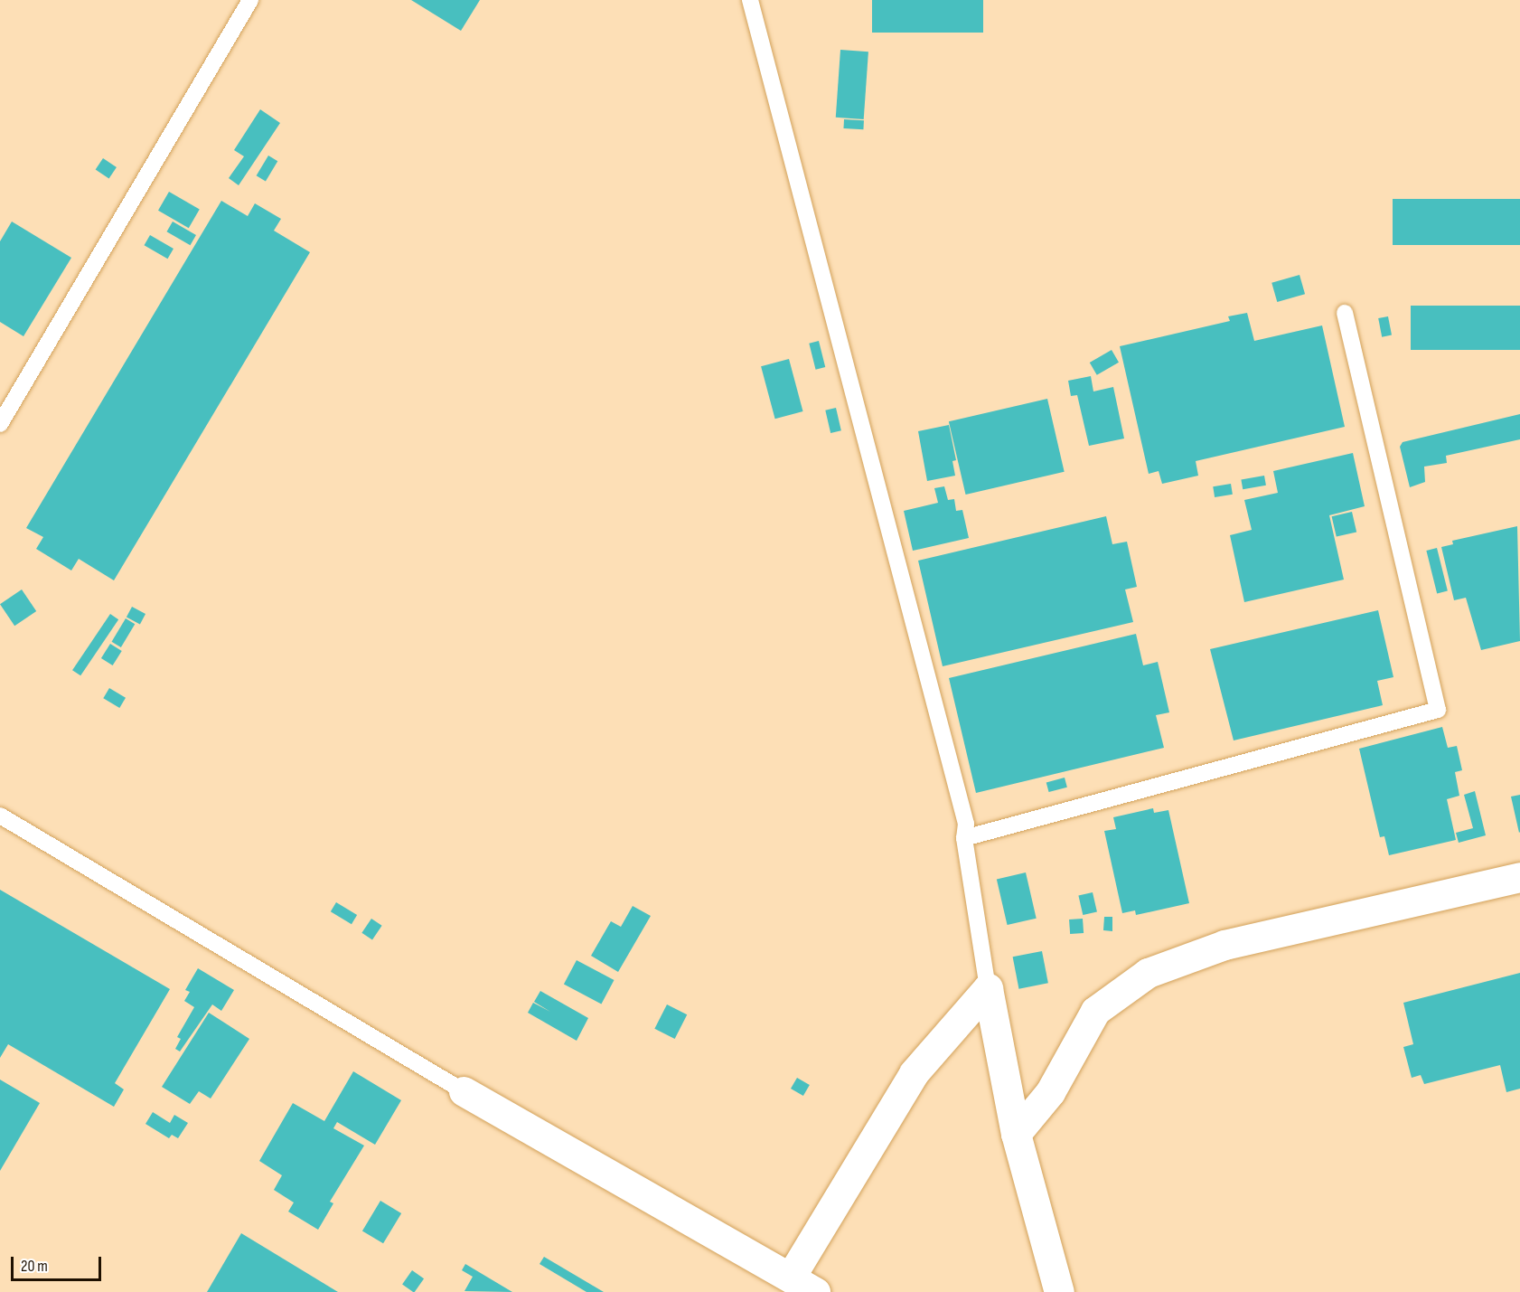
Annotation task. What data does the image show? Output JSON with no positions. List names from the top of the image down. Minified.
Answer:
{"scale_bar":"20 m"}
